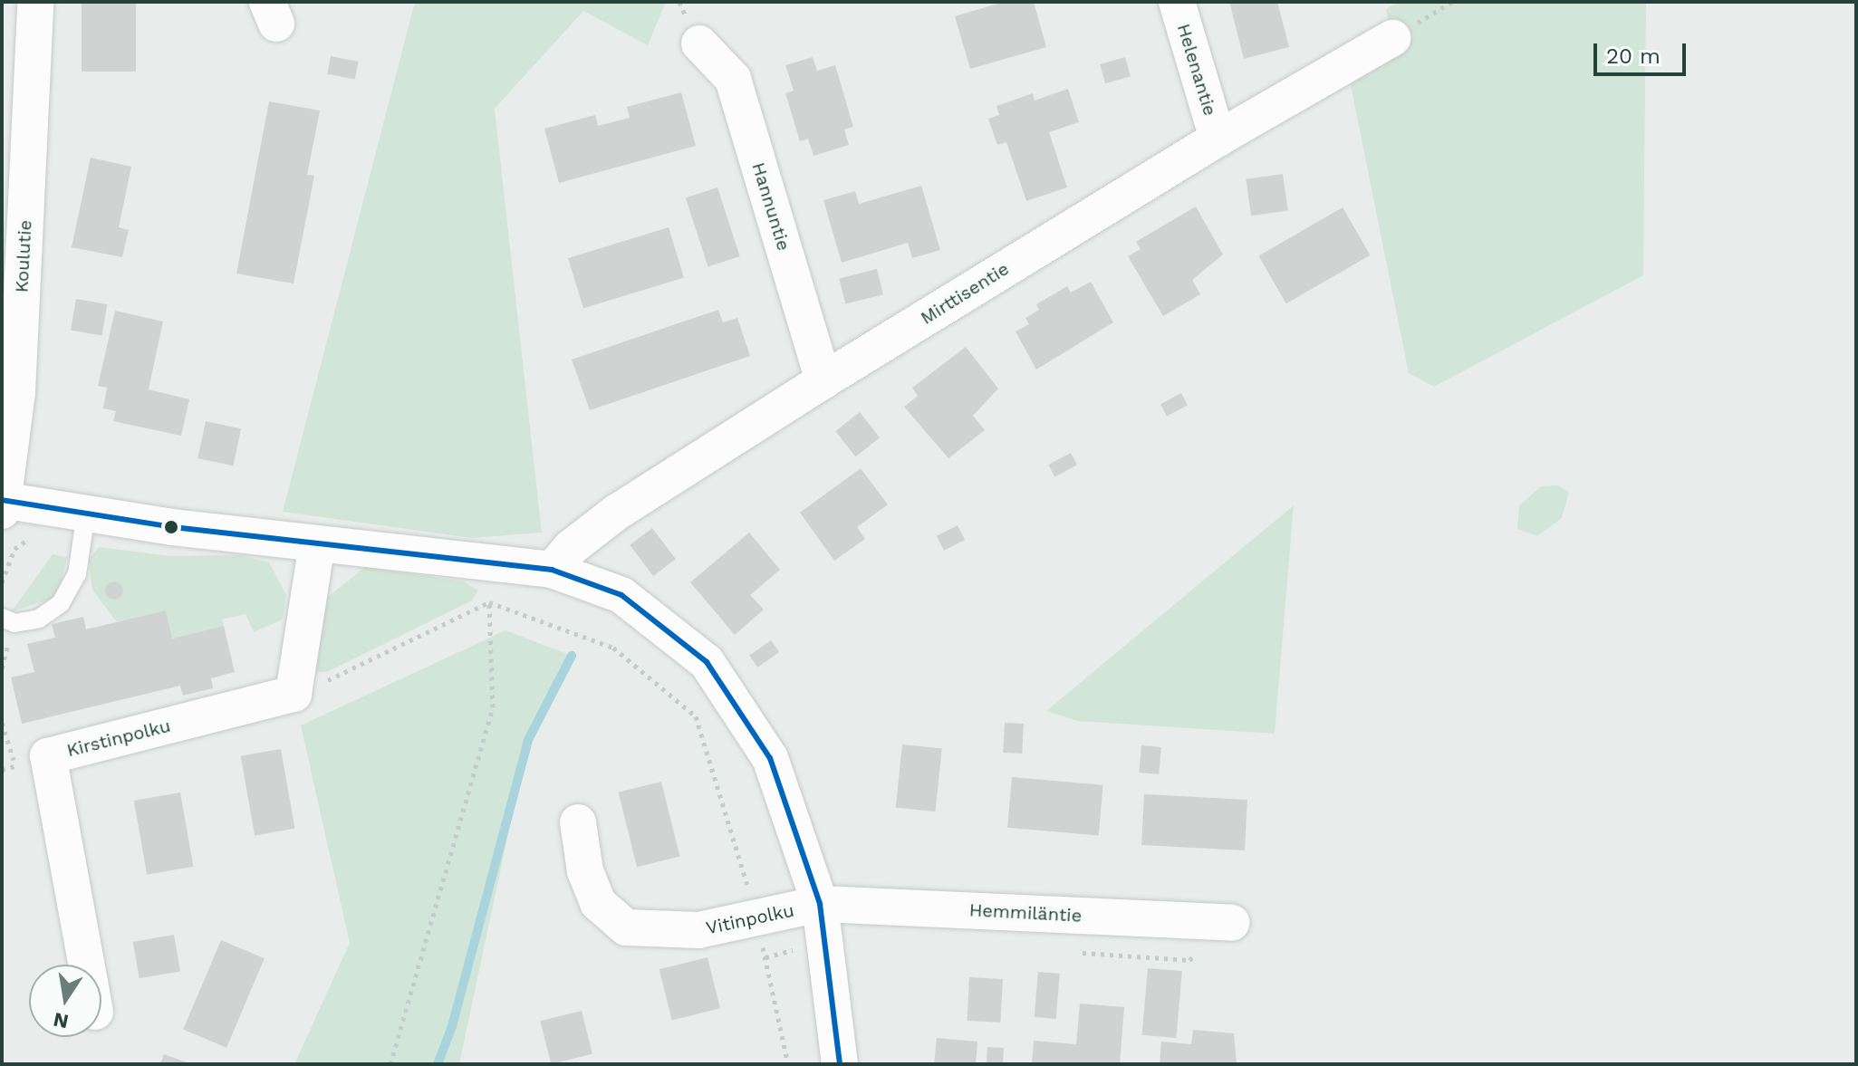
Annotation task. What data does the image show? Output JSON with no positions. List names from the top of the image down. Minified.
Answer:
{"streets":{"street":["Helenantie","Hannuntie","Koulutie","Mirttisentie","Kirstinpolku","Hemmiläntie","Vitinpolku"]},"crossings":[["Helenantie","Mirttisentie"],["Hannuntie","Mirttisentie"],["Hemmiläntie","Vitinpolku"]],"scale_bar":"20 m","north":"bottom"}
